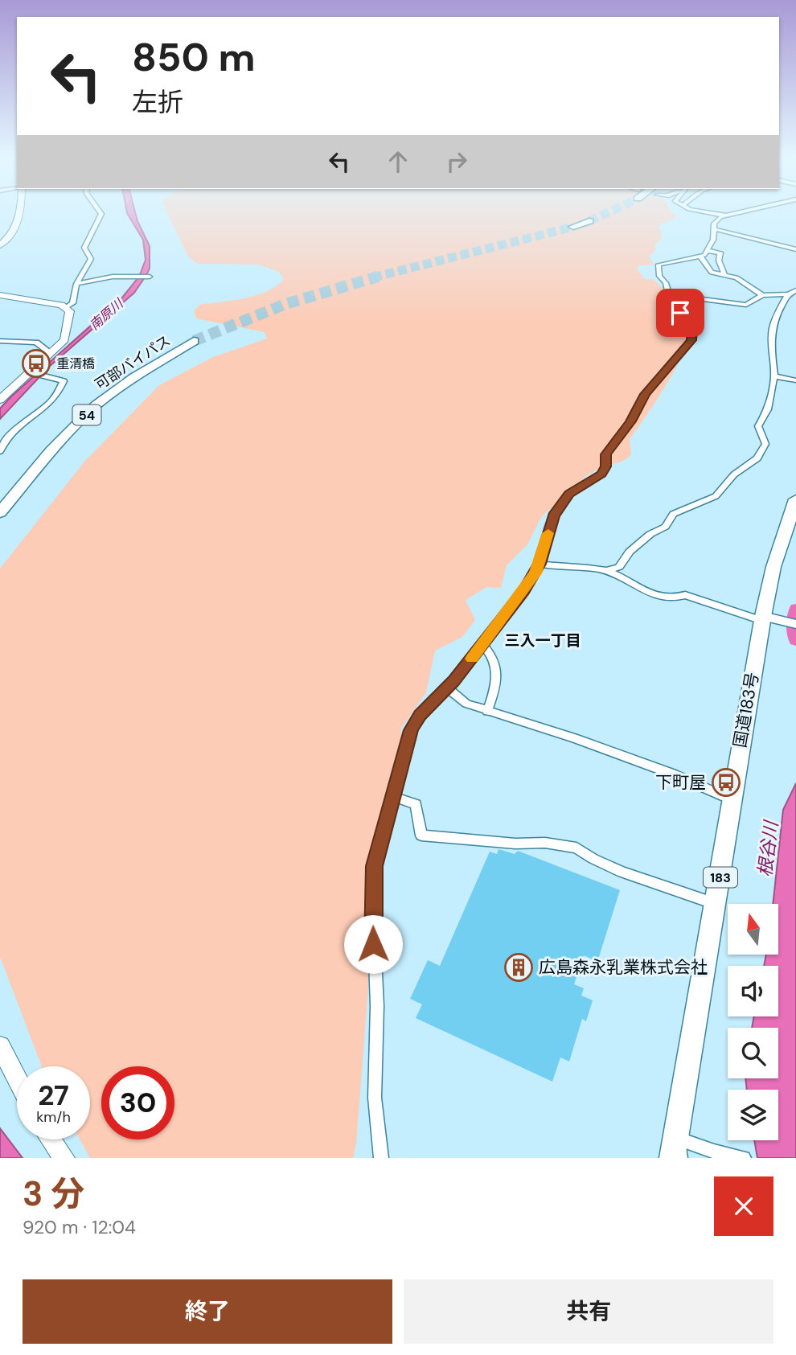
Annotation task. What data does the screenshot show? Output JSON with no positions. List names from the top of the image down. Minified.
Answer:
{"streets":{"highway":["可部バイパス","54","国道183号","183"]},"districts":["三入一丁目"],"water":["南原川","根谷川"],"places":{"bus stop":["重清橋","下町屋"],"building":["広島森永乳業株式会社"]},"north":"top","page":{"turn":["850 m","左折"],"speed":"27 km/h","limit":"30","heading":["3 分","920 m · 12:04"],"buttons":["終了","共有"]}}
